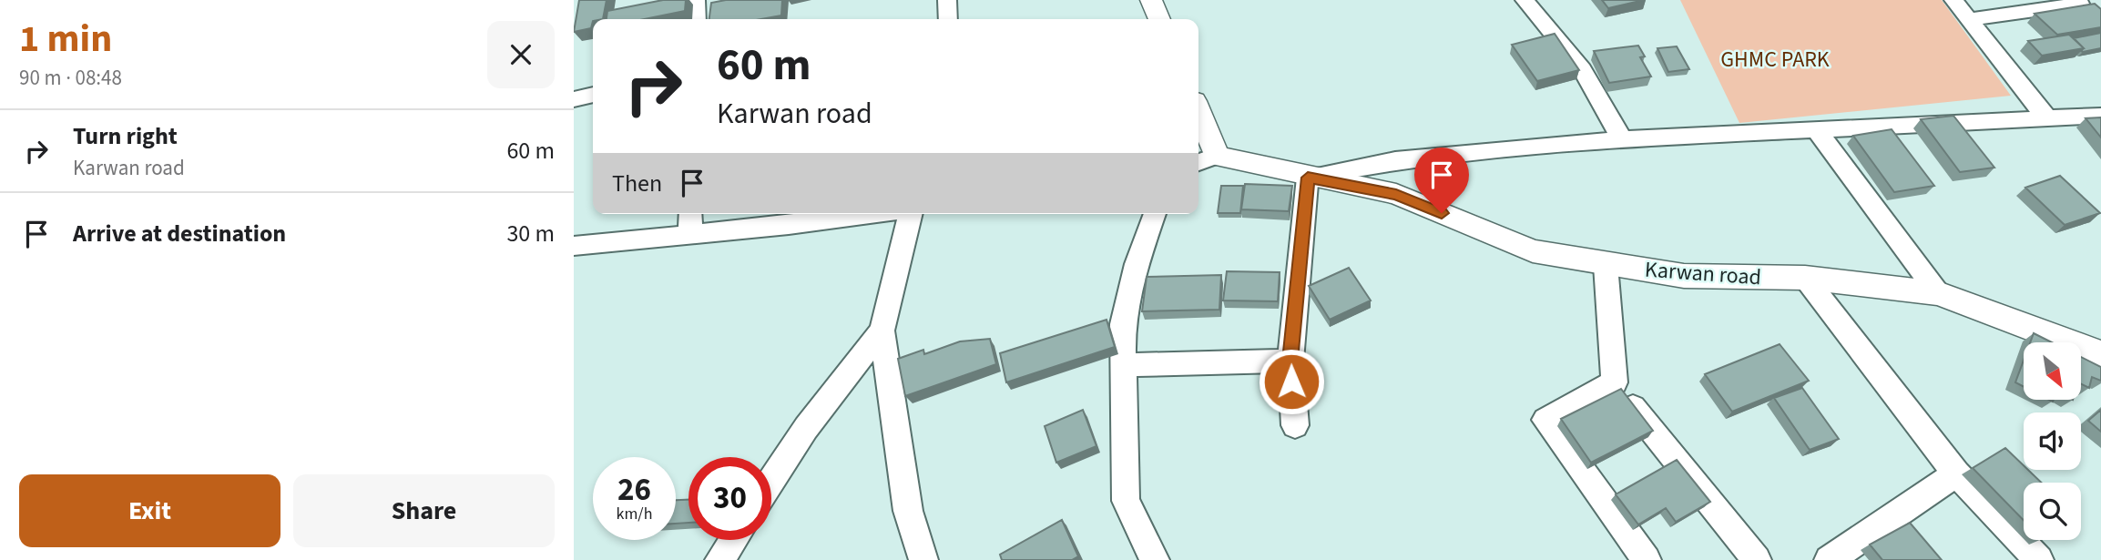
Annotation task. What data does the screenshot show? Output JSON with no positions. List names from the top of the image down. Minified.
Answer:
{"streets":{"street":["Karwan road"]},"parks":["GHMC PARK"],"north":"bottom right","page":{"heading":["1 min","90 m · 08:48"],"turn":["60 m","Karwan road"],"list":[{"name":"Turn right","note":"Karwan road","value":"60 m"},{"name":"Arrive at destination","value":"30 m"}],"then":"Then","speed":"26 km/h","limit":"30","buttons":["Exit","Share"]}}
